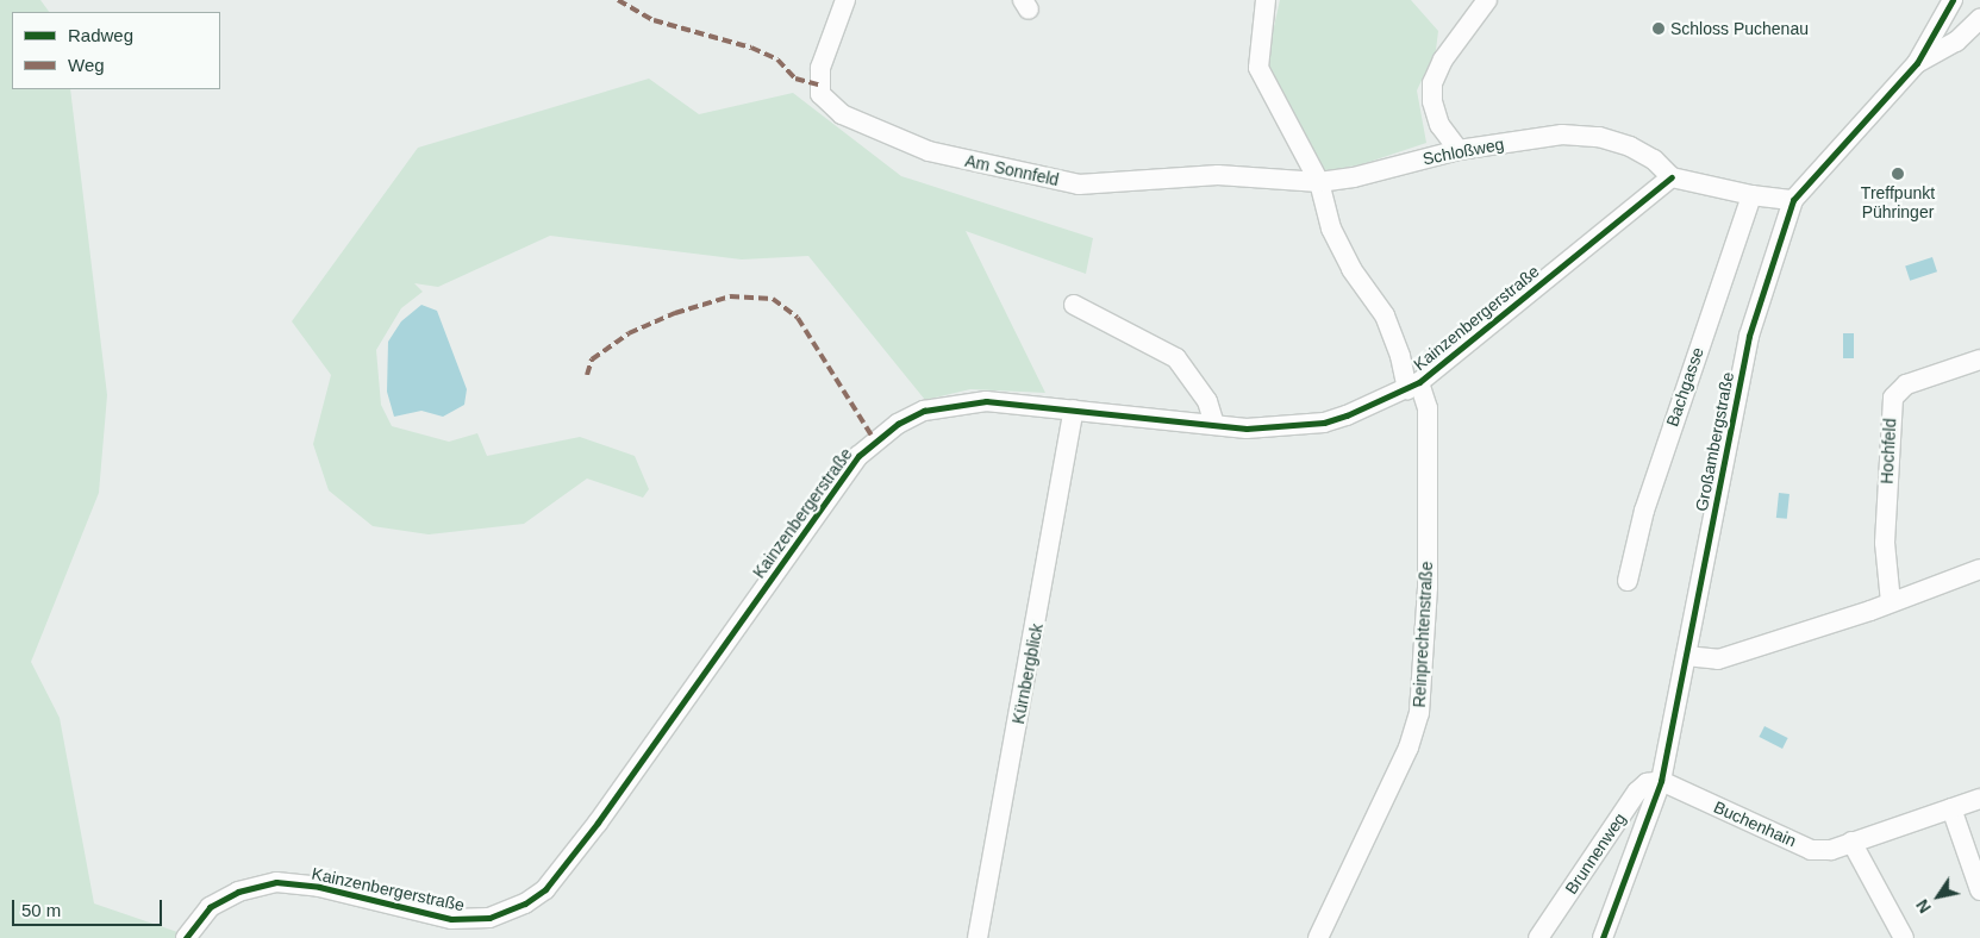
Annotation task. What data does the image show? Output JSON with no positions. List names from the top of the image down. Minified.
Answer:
{"streets":{"street":["Schloßweg","Am Sonnfeld","Kainzenbergerstraße","Bachgasse","Großambergstraße","Hochfeld","Reinprechtenstraße","Kürnbergblick","Buchenhain","Brunnenweg"]},"crossings":[["Schloßweg","Am Sonnfeld"],["Schloßweg","Kainzenbergerstraße"],["Schloßweg","Bachgasse"],["Schloßweg","Großambergstraße"],["Schloßweg","Reinprechtenstraße"],["Am Sonnfeld","Reinprechtenstraße"],["Kainzenbergerstraße","Reinprechtenstraße"],["Kainzenbergerstraße","Kürnbergblick"],["Großambergstraße","Buchenhain"],["Großambergstraße","Brunnenweg"],["Buchenhain","Brunnenweg"]],"places":["Schloss Puchenau","Treffpunkt Pühringer"],"legend":["Radweg","Weg"],"scale_bar":"50 m","north":"bottom left"}
